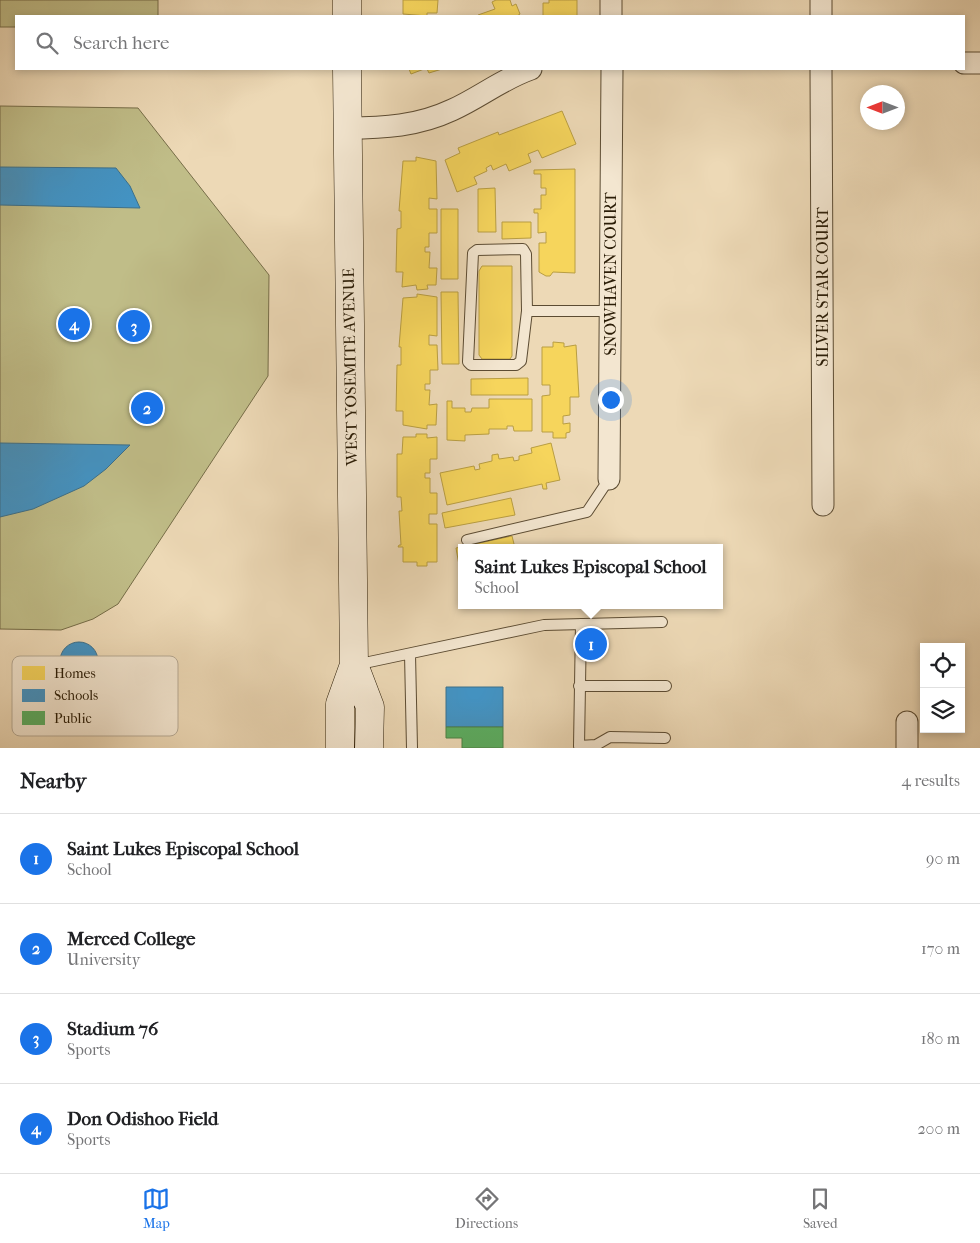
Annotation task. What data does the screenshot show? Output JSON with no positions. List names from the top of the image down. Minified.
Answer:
{"streets":{"main road":["WEST YOSEMITE AVENUE"],"street":["SNOWHAVEN COURT","SILVER STAR COURT"]},"legend":["Homes","Schools","Public"],"north":"left","page":{"search":"Search here","pins":["4","3","2","1"],"popup":["Saint Lukes Episcopal School","School"],"heading":["Nearby","4 results"],"list":[{"mark":"1","name":"Saint Lukes Episcopal School","note":"School","value":"90 m"},{"mark":"2","name":"Merced College","note":"University","value":"170 m"},{"mark":"3","name":"Stadium 76","note":"Sports","value":"180 m"},{"mark":"4","name":"Don Odishoo Field","note":"Sports","value":"200 m"}],"nav":["Map","Directions","Saved"]}}
